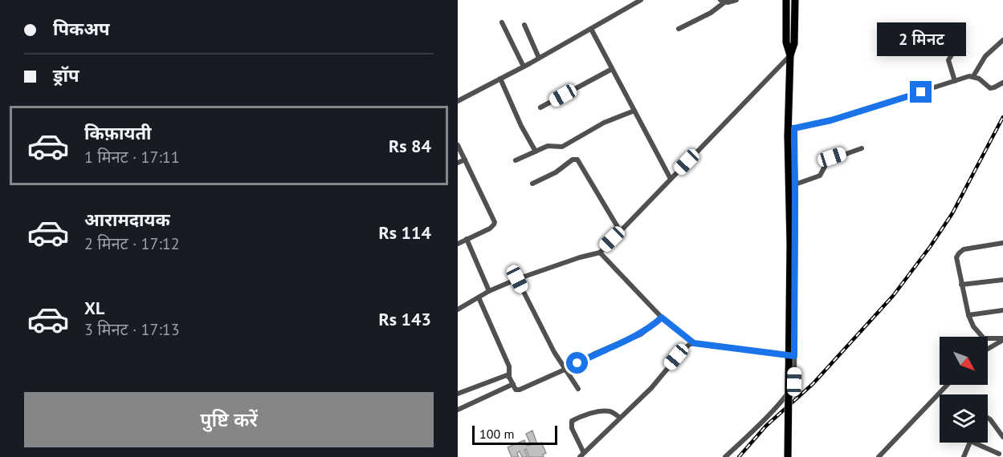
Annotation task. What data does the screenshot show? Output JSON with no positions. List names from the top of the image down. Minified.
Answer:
{"scale_bar":"100 m","north":"bottom right","page":{"banner":["पिकअप","ड्रॉप"],"bubble":"2 मिनट","list":[{"name":"किफ़ायती","note":"1 मिनट · 17:11","value":"Rs 84"},{"name":"आरामदायक","note":"2 मिनट · 17:12","value":"Rs 114"},{"name":"XL","note":"3 मिनट · 17:13","value":"Rs 143"}],"buttons":"पुष्टि करें","scale":"100 m"}}
